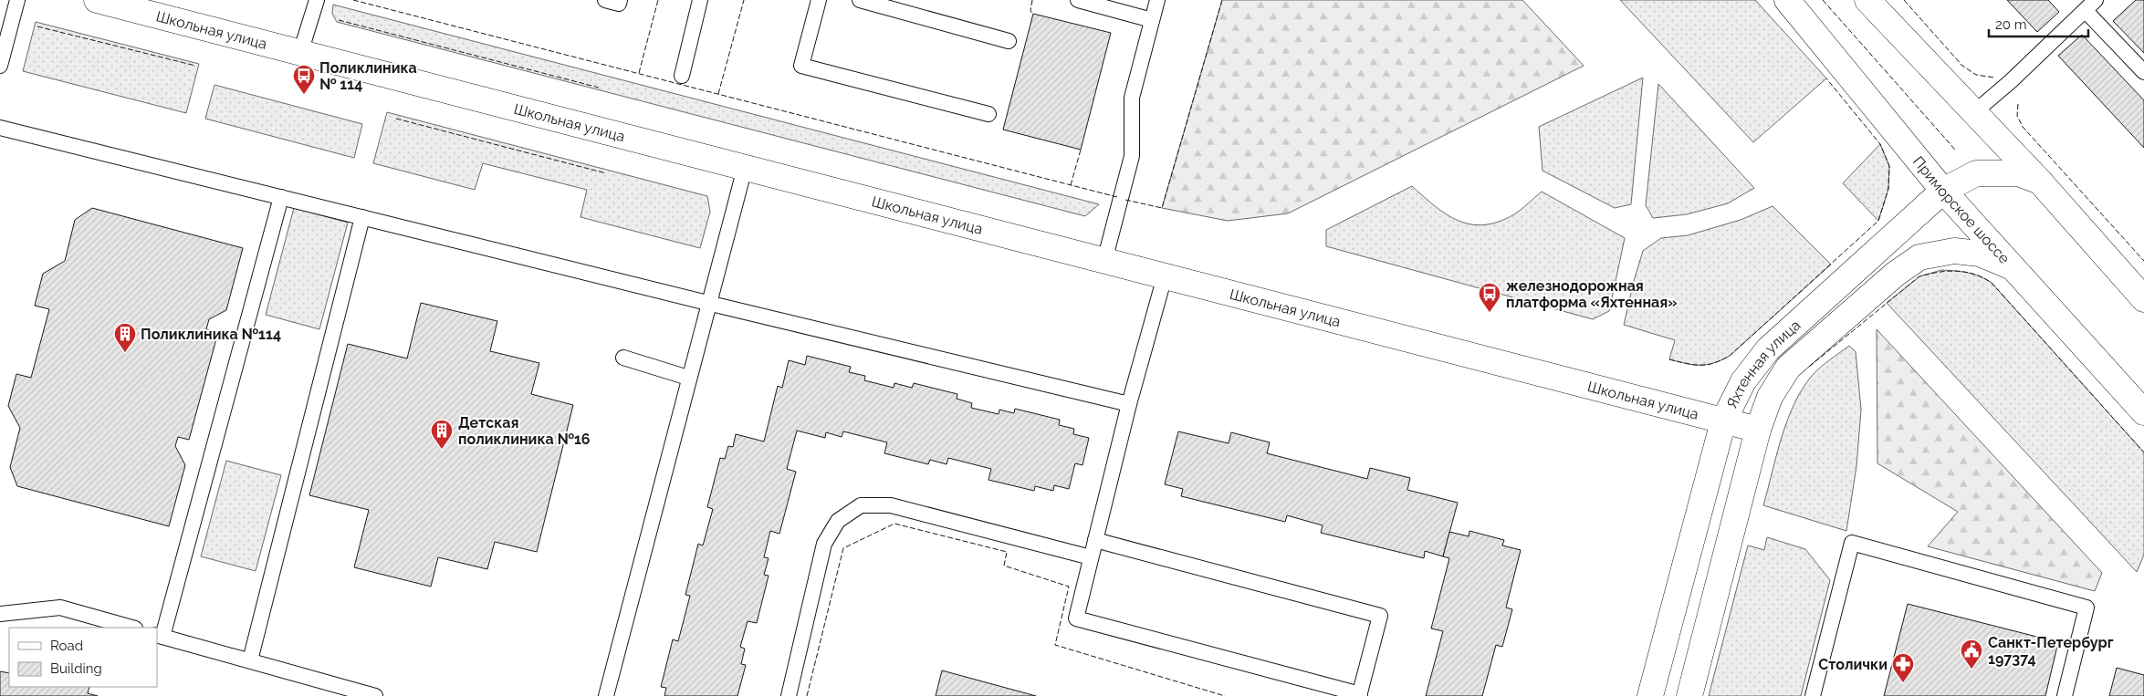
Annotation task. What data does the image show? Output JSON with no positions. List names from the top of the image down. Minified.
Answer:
{"streets":{"street":["Школьная улица","Приморское шоссе","Яхтенная улица"]},"crossings":[["Школьная улица","Яхтенная улица"],["Приморское шоссе","Яхтенная улица"]],"places":{"bus stop":["Поликлиника № 114","железнодорожная платформа «Яхтенная»"],"building":["Поликлиника №114","Детская поликлиника №16"],"public building":["Санкт-Петербург 197374"],"pharmacy":["Столички"]},"legend":["Road","Building"],"scale_bar":"20 m"}
